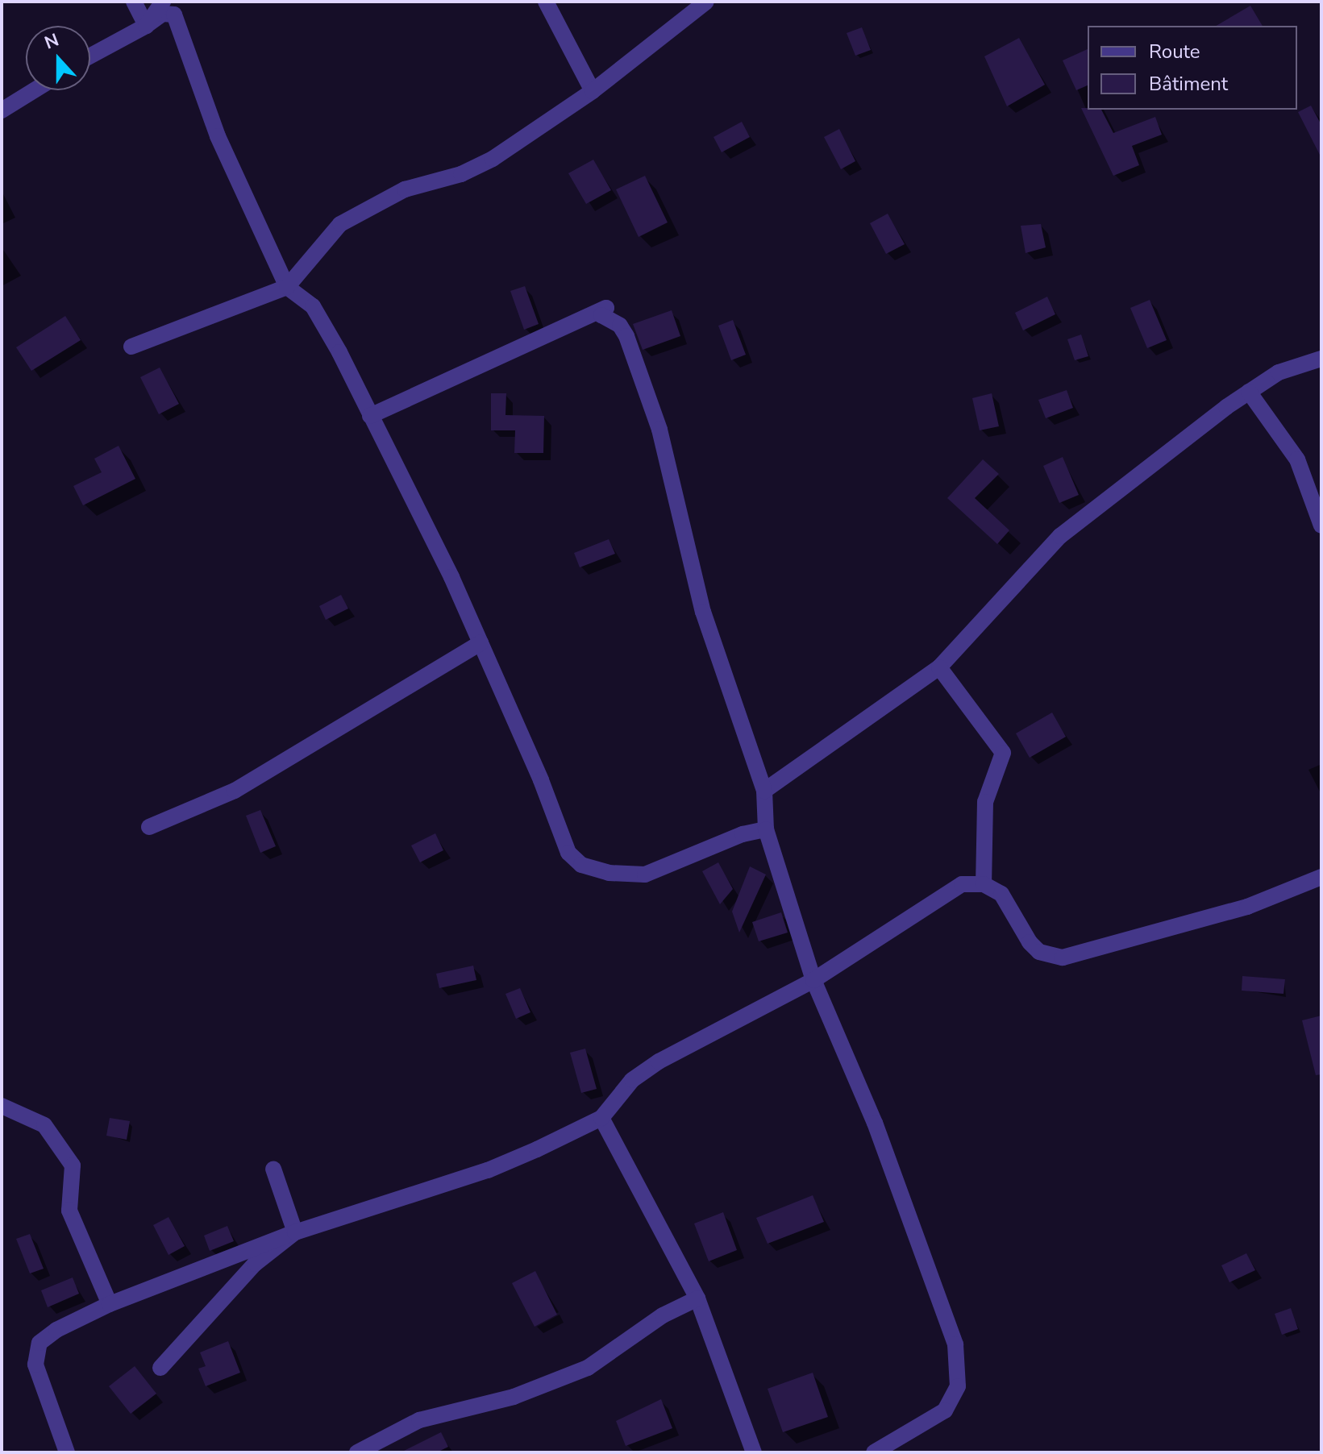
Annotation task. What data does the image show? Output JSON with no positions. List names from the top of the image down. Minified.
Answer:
{"legend":["Route","Bâtiment"],"north":"top"}
